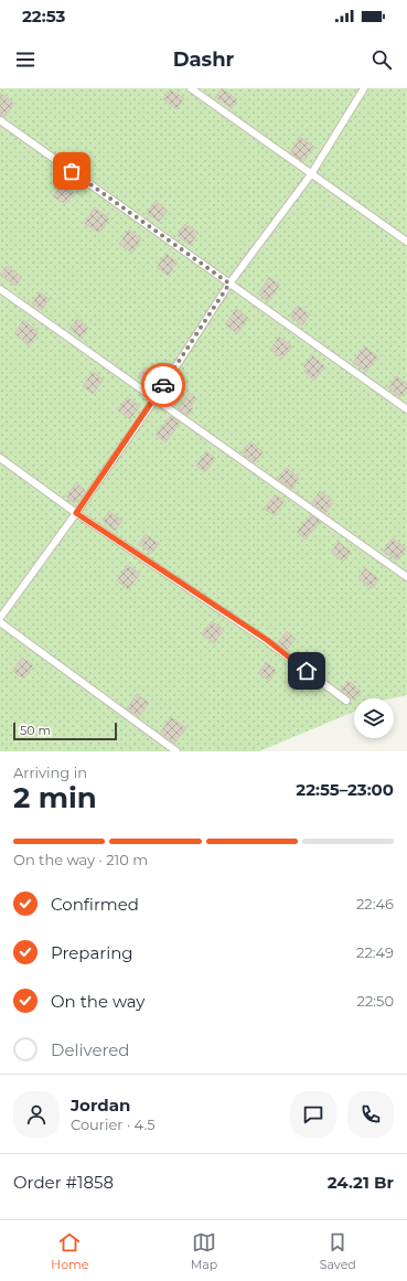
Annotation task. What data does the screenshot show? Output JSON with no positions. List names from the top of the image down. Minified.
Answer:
{"scale_bar":"50 m","page":{"status":"22:53","header":"Dashr","scale":"50 m","heading":["2 min","Arriving in","22:55–23:00"],"panel":["Jordan","Courier · 4.5","Order #1858","24.21 Br"],"bar":"On the way · 210 m","list":[["Confirmed","22:46"],["Preparing","22:49"],["On the way","22:50"],"Delivered"],"tabs":["Home","Map","Saved"]}}
